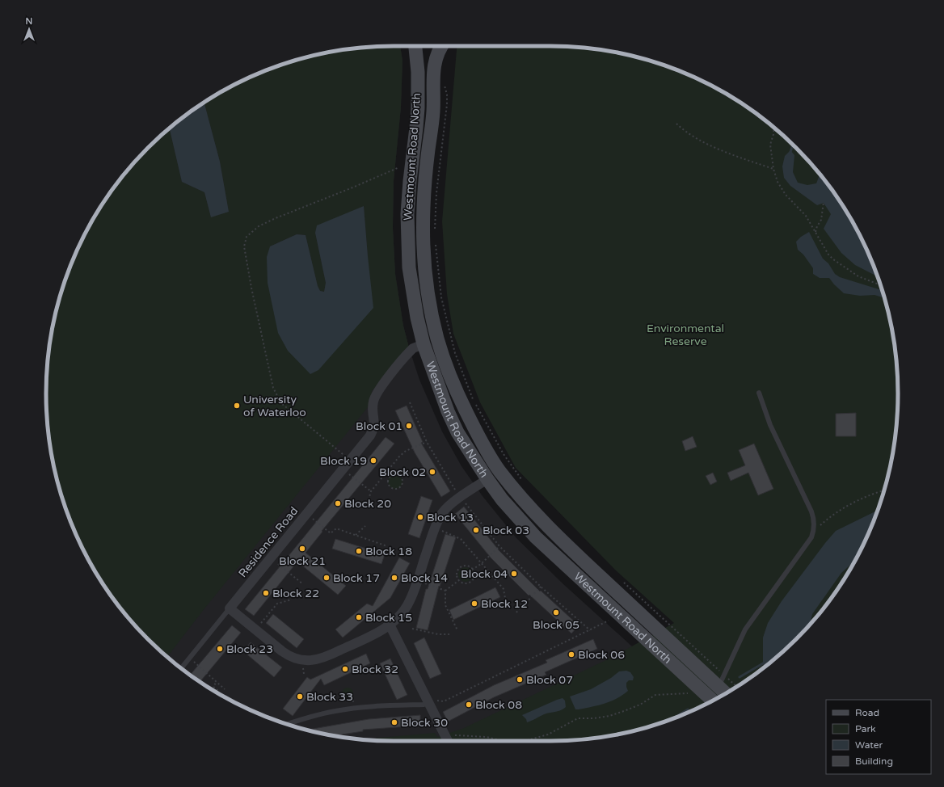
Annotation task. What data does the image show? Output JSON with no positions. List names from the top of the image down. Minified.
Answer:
{"streets":{"main road":["Westmount Road North"],"street":["Residence Road"]},"crossings":[["Westmount Road North","Residence Road"]],"parks":["Environmental Reserve"],"places":["University of Waterloo","Block 01","Block 19","Block 02","Block 20","Block 13","Block 03","Block 21","Block 18","Block 04","Block 17","Block 14","Block 22","Block 12","Block 05","Block 15","Block 23","Block 06","Block 32","Block 07","Block 33","Block 08","Block 30"],"legend":["Road","Park","Water","Building"],"north":"top"}
